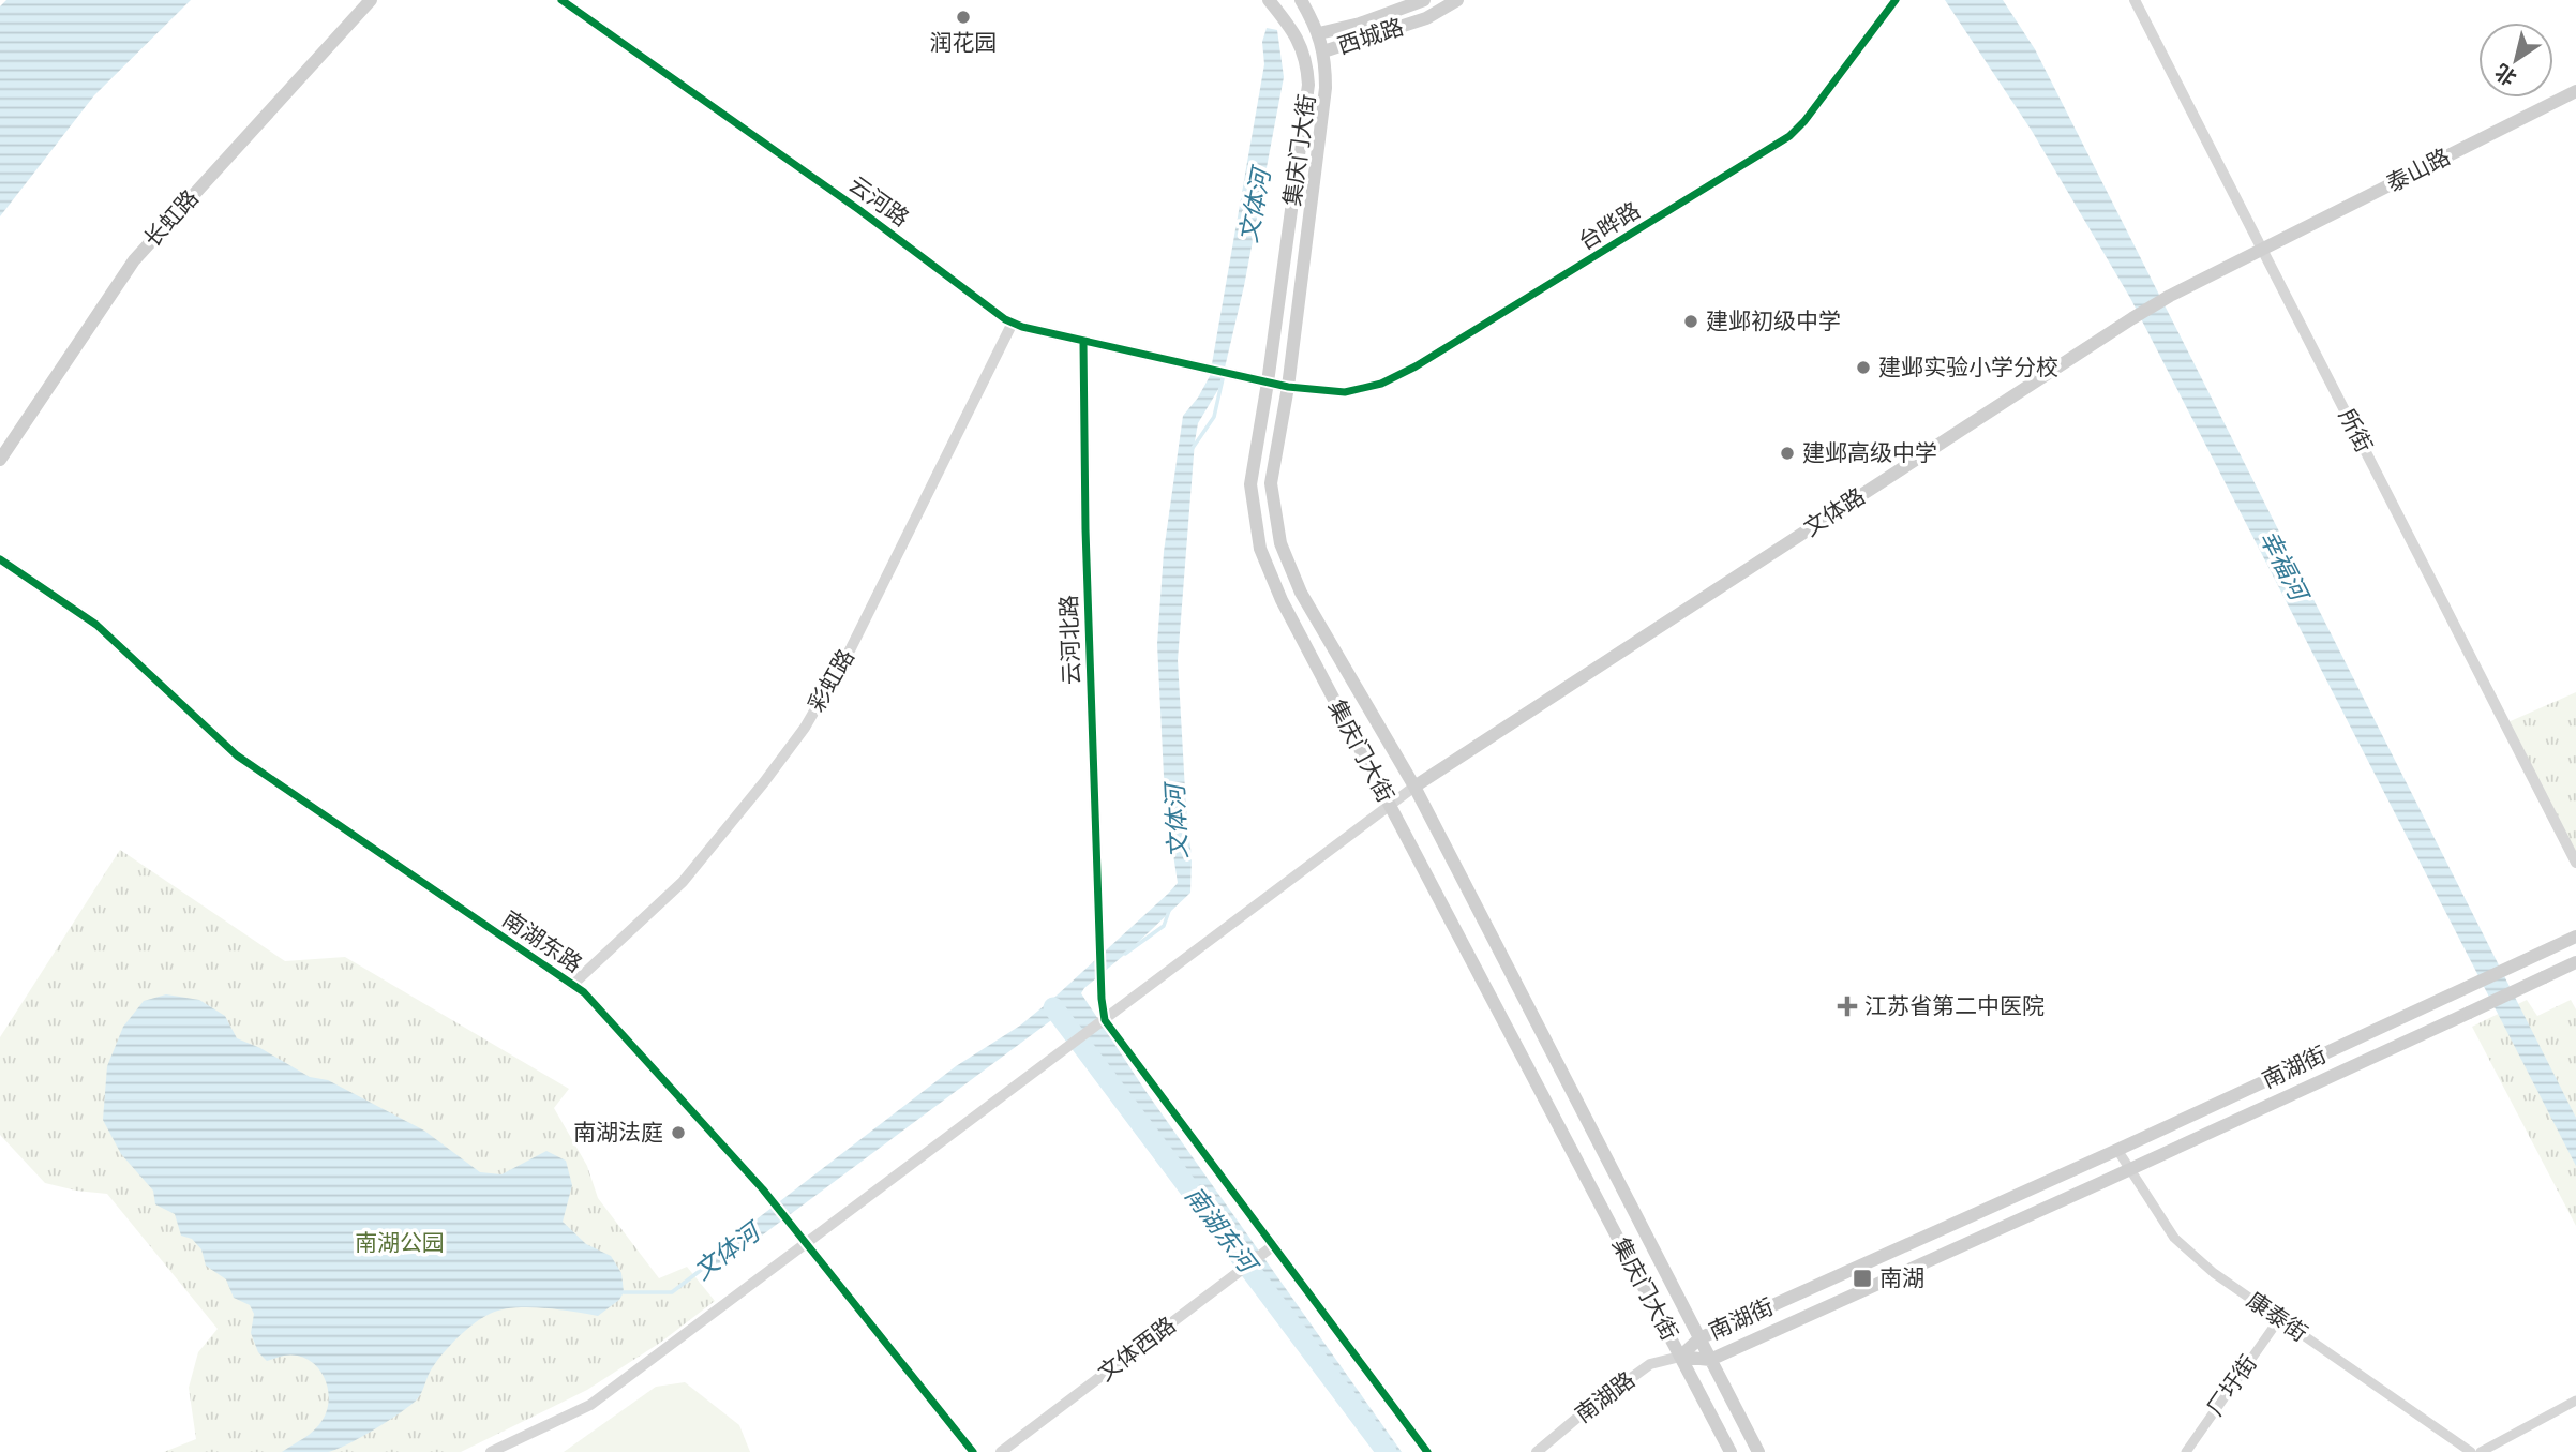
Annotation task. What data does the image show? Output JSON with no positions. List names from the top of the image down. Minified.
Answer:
{"streets":{"main road":["西城路","集庆门大街","泰山路","长虹路","文体路","南湖街"],"street":["云河路","台晔路","所街","云河北路","彩虹路","南湖东路","康泰街","文体西路","厂圩街","南湖路"]},"crossings":[["西城路","集庆门大街"],["集庆门大街","台晔路"],["集庆门大街","文体路"],["集庆门大街","南湖街"],["集庆门大街","南湖路"],["泰山路","所街"],["泰山路","文体路"],["云河路","台晔路"],["云河路","云河北路"],["云河路","彩虹路"],["所街","文体路"],["彩虹路","南湖东路"],["南湖街","康泰街"],["南湖街","南湖路"],["康泰街","厂圩街"]],"water":["文体河","幸福河","南湖东河"],"parks":["南湖公园"],"places":{"other":["润花园","建邺初级中学","建邺实验小学分校","建邺高级中学","南湖法庭"],"health":["江苏省第二中医院"],"transit":["南湖"]},"north":"bottom left"}
